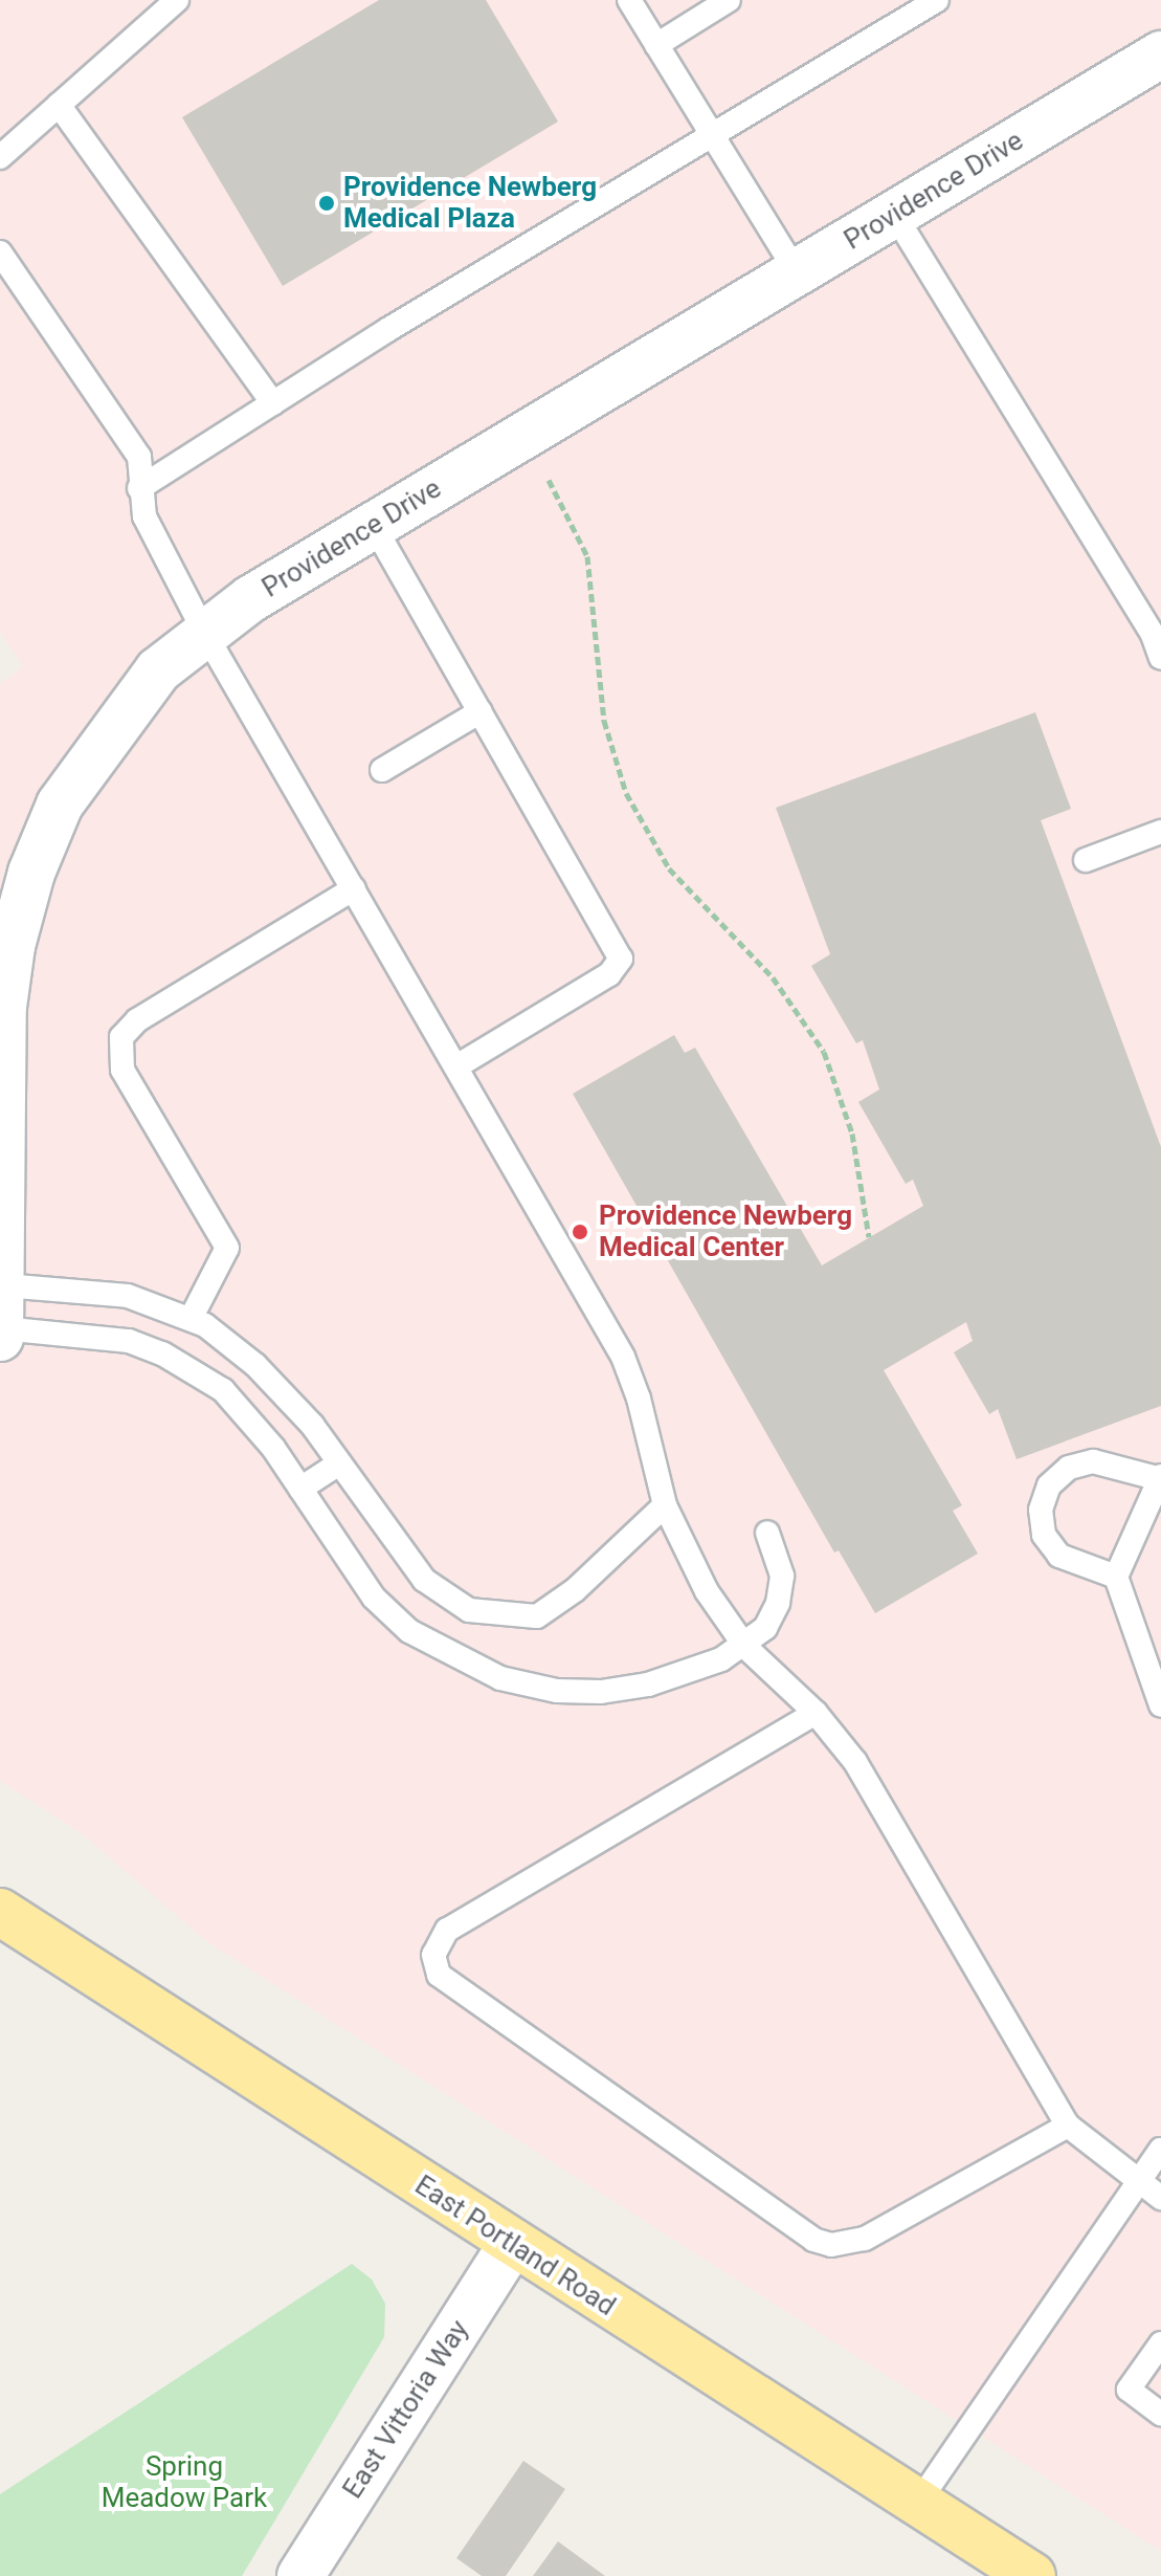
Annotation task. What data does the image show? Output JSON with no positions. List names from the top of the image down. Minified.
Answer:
{"streets":{"highway":["East Portland Road"],"street":["Providence Drive","East Vittoria Way"]},"crossings":[["East Portland Road","East Vittoria Way"]],"parks":["Spring Meadow Park"],"places":["Providence Newberg Medical Plaza","Providence Newberg Medical Center"]}
